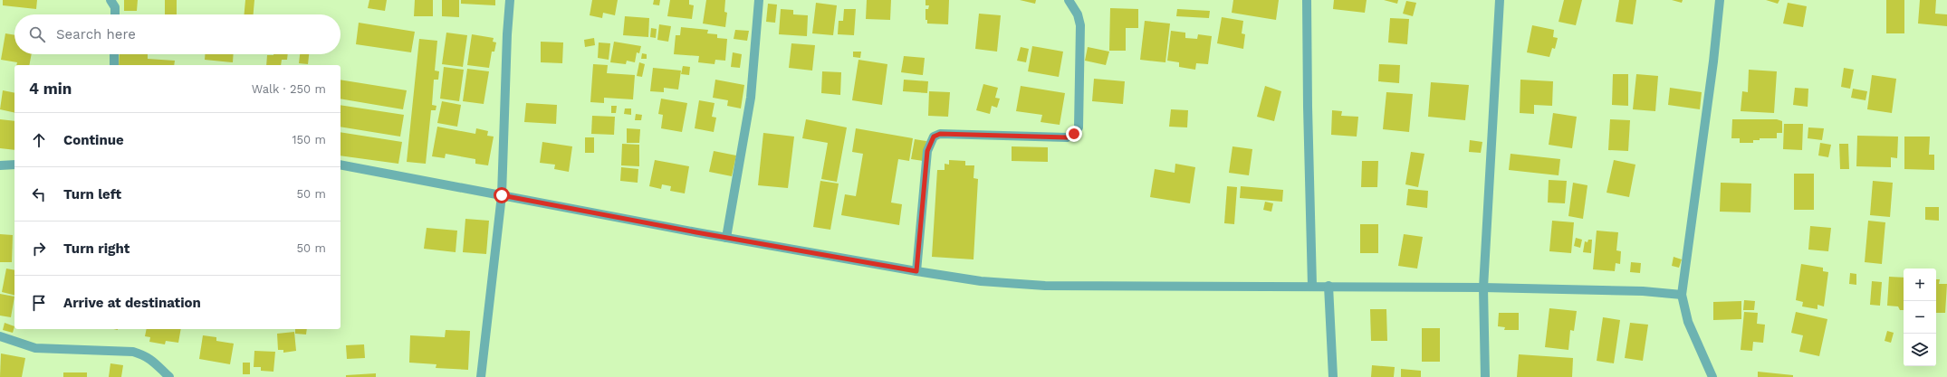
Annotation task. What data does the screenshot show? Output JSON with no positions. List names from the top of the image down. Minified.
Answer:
{"page":{"search":"Search here","heading":["4 min","Walk · 250 m"],"list":[["Continue","150 m"],["Turn left","50 m"],["Turn right","50 m"],"Arrive at destination"],"map_buttons":["+","−"]}}
